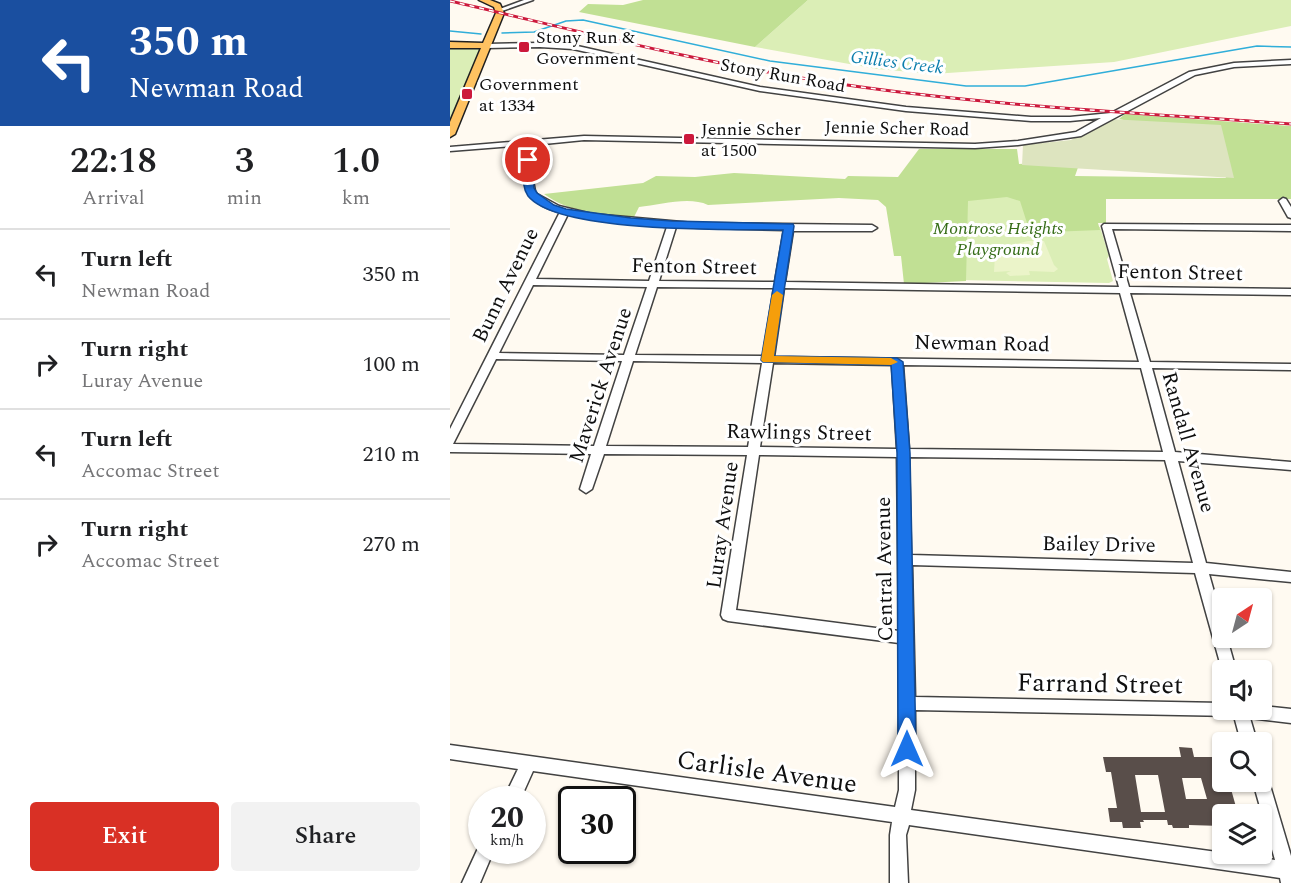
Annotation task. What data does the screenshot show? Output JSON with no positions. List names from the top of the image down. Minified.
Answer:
{"streets":{"main road":["Stony Run Road"],"street":["Jennie Scher Road","Fenton Street","Bunn Avenue","Newman Road","Maverick Avenue","Rawlings Street","Randall Avenue","Luray Avenue","Bailey Drive","Central Avenue","Farrand Street","Carlisle Avenue"]},"crossings":[["Stony Run Road","Jennie Scher Road"],["Fenton Street","Bunn Avenue"],["Fenton Street","Maverick Avenue"],["Fenton Street","Randall Avenue"],["Fenton Street","Luray Avenue"],["Bunn Avenue","Newman Road"],["Newman Road","Maverick Avenue"],["Newman Road","Randall Avenue"],["Newman Road","Luray Avenue"],["Newman Road","Central Avenue"],["Maverick Avenue","Rawlings Street"],["Rawlings Street","Randall Avenue"],["Rawlings Street","Luray Avenue"],["Rawlings Street","Central Avenue"],["Randall Avenue","Bailey Drive"],["Luray Avenue","Central Avenue"],["Bailey Drive","Central Avenue"],["Central Avenue","Farrand Street"],["Central Avenue","Carlisle Avenue"]],"water":["Gillies Creek"],"parks":["Montrose Heights Playground"],"places":{"transit":["Stony Run & Government","Government at 1334","Jennie Scher at 1500"]},"north":"top right","page":{"turn":["350 m","Newman Road"],"eta":["22:18","Arrival","3","min","1.0","km"],"list":[{"name":"Turn left","note":"Newman Road","value":"350 m"},{"name":"Turn right","note":"Luray Avenue","value":"100 m"},{"name":"Turn left","note":"Accomac Street","value":"210 m"},{"name":"Turn right","note":"Accomac Street","value":"270 m"}],"speed":"20 km/h","limit":"30","buttons":["Exit","Share"]}}
